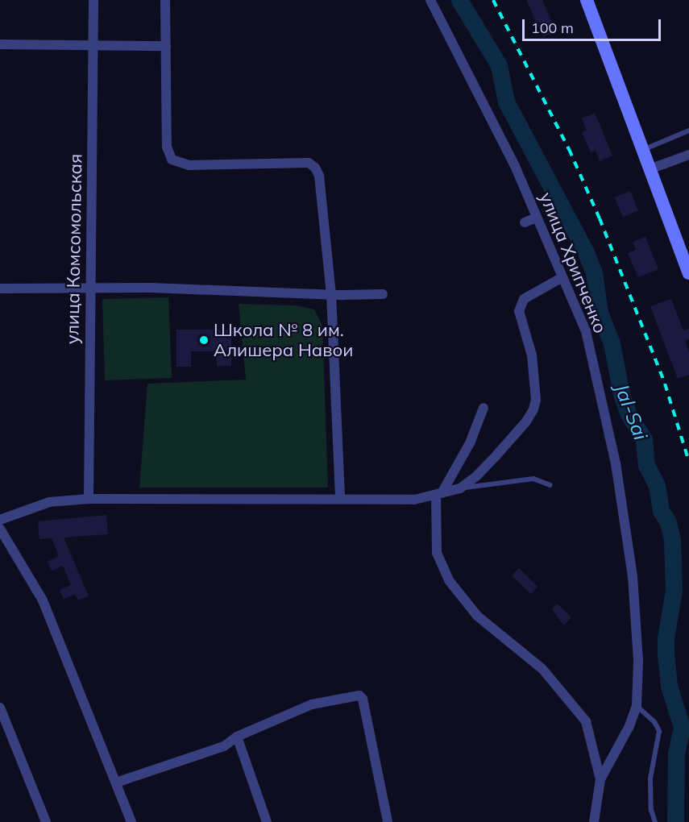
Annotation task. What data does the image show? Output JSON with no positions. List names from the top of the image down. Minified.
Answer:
{"streets":{"street":["улица Комсомольская","улица Хрипченко"]},"water":["Jal-Sai"],"places":["Школа № 8 им. Алишера Навои"],"scale_bar":"100 m"}
